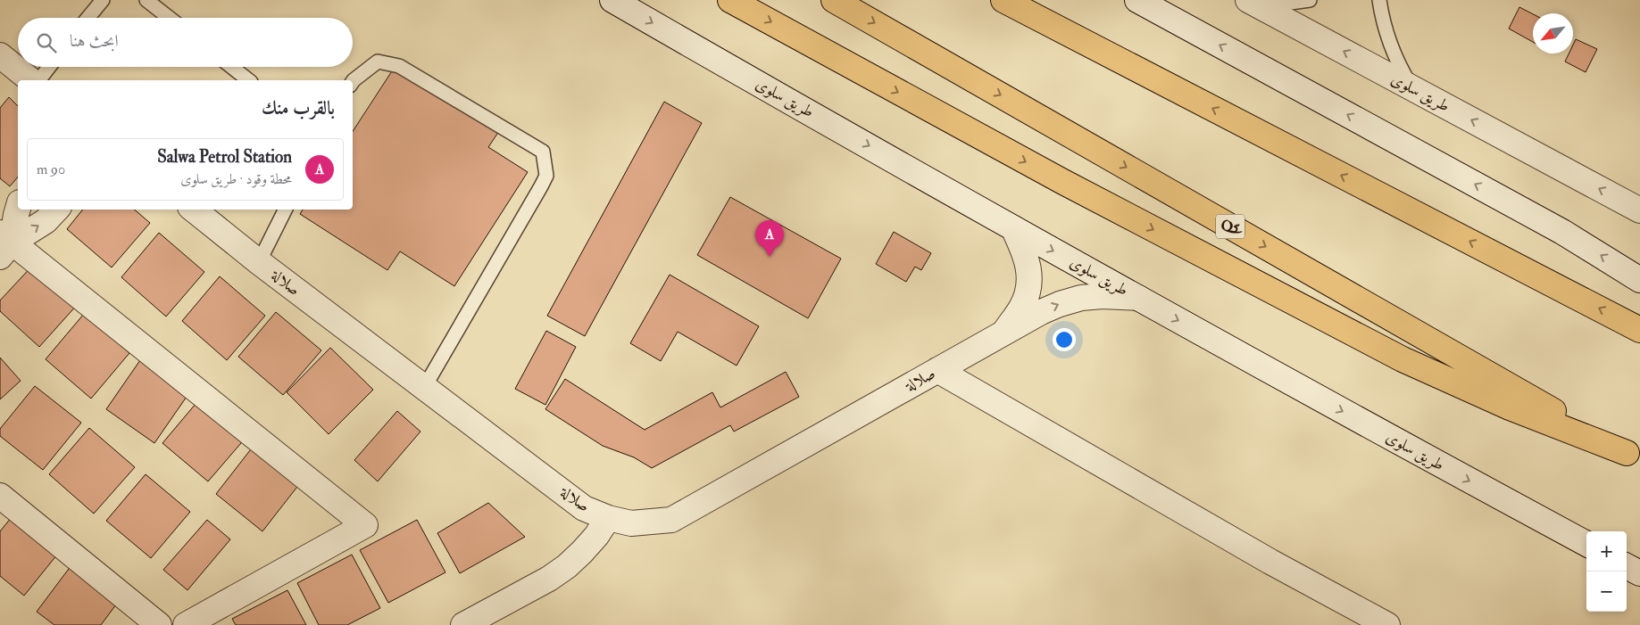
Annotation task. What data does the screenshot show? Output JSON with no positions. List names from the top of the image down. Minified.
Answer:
{"streets":{"highway":["Q5"],"street":["طريق سلوى","صلالة"]},"crossings":[["طريق سلوى","صلالة"]],"north":"bottom left","page":{"search":"ابحث هنا","heading":"بالقرب منك","list":[{"mark":"A","name":"Salwa Petrol Station","note":"محطة وقود · طريق سلوى","value":"90 m"}],"pins":"A","map_buttons":["+","−"]}}
